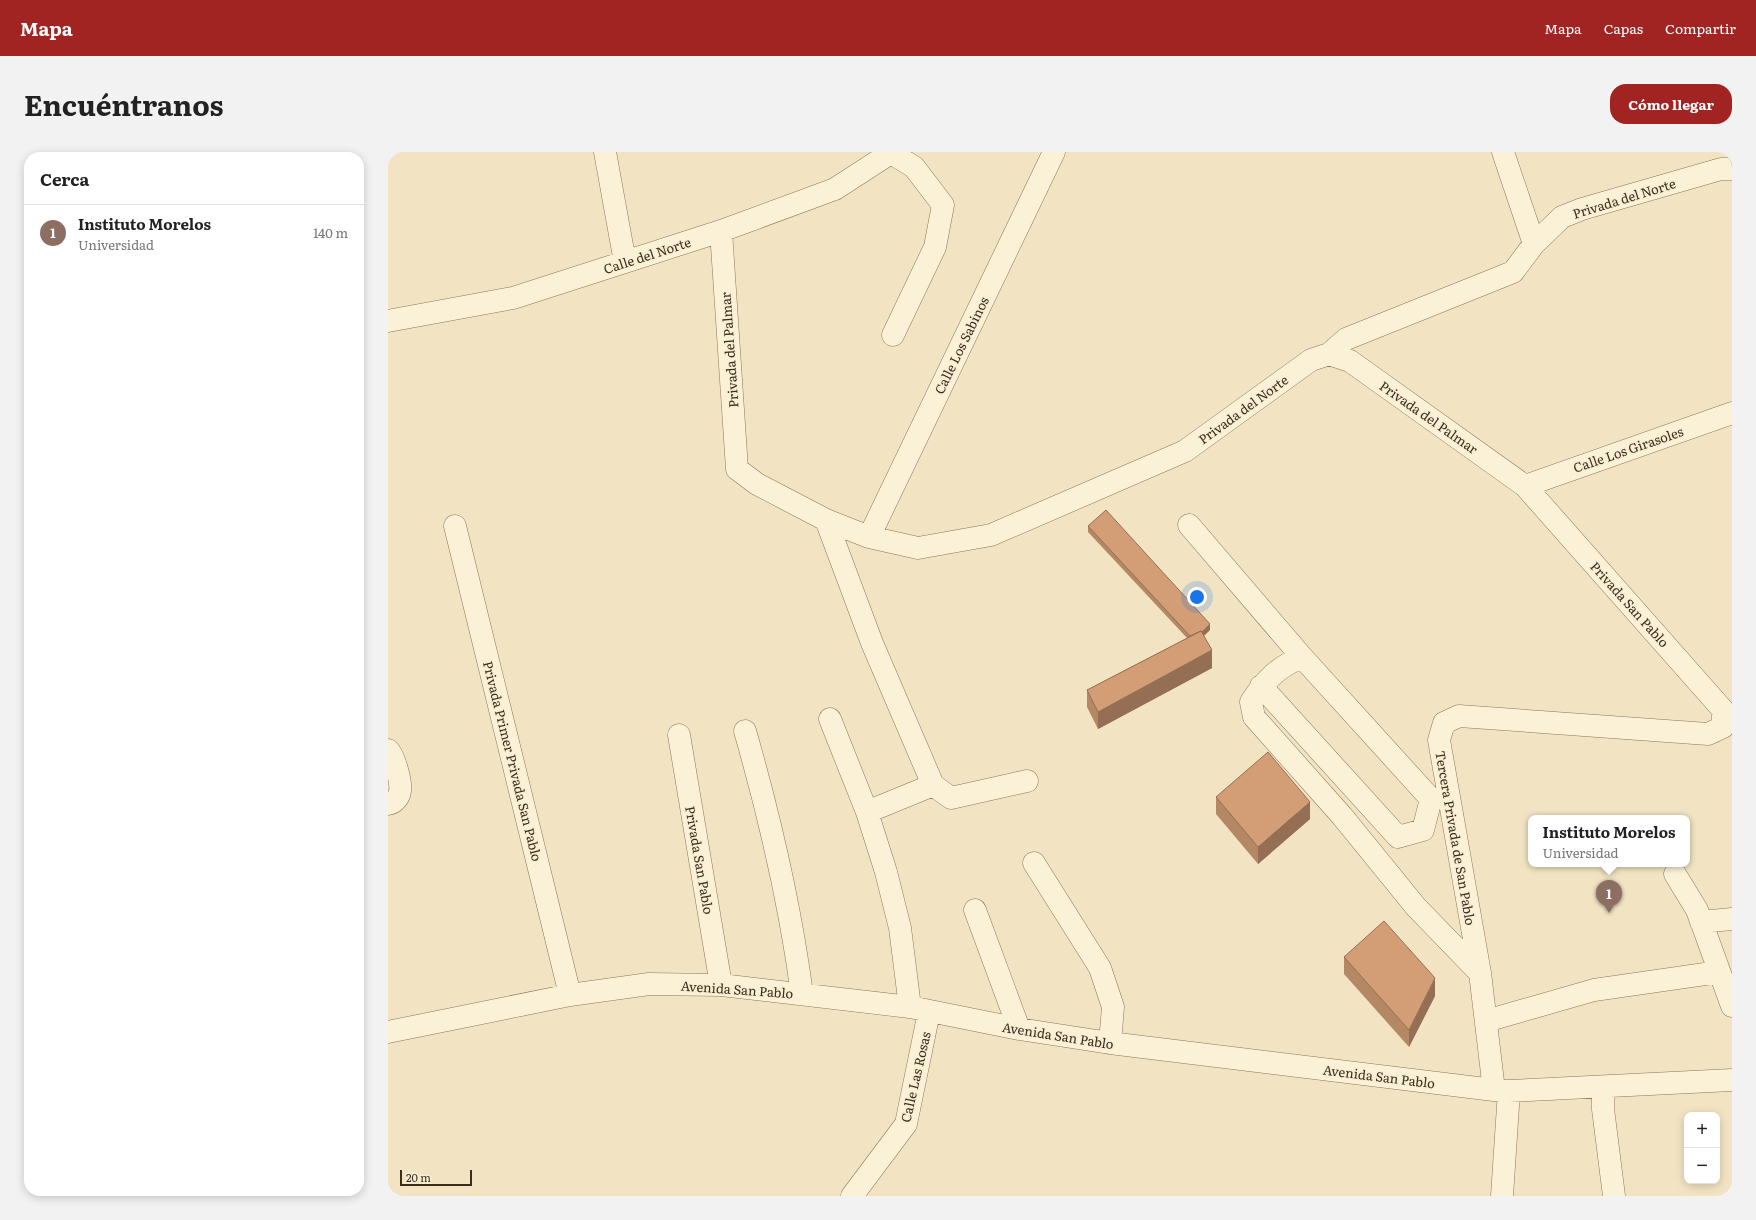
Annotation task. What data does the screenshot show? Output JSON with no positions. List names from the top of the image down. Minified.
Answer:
{"streets":{"street":["Privada del Norte","Calle del Norte","Calle Los Sabinos","Privada del Palmar","Calle Los Girasoles","Privada San Pablo","Privada Primer Privada San Pablo","Tercera Privada de San Pablo","Avenida San Pablo","Calle Las Rosas"]},"crossings":[["Privada del Norte","Calle Los Sabinos"],["Privada del Norte","Privada del Palmar"],["Calle del Norte","Privada del Palmar"],["Privada del Palmar","Calle Los Girasoles"],["Privada del Palmar","Privada San Pablo"],["Calle Los Girasoles","Privada San Pablo"],["Privada San Pablo","Tercera Privada de San Pablo"],["Privada San Pablo","Avenida San Pablo"],["Privada Primer Privada San Pablo","Avenida San Pablo"],["Tercera Privada de San Pablo","Avenida San Pablo"],["Avenida San Pablo","Calle Las Rosas"]],"scale_bar":"20 m","page":{"header":"Mapa","nav":["Mapa","Capas","Compartir"],"title":"Encuéntranos","buttons":"Cómo llegar","heading":"Cerca","list":[{"mark":"1","name":"Instituto Morelos","note":"Universidad","value":"140 m"}],"popup":["Instituto Morelos","Universidad"],"pins":"1","map_buttons":["+","−"],"scale":"20 m"}}
